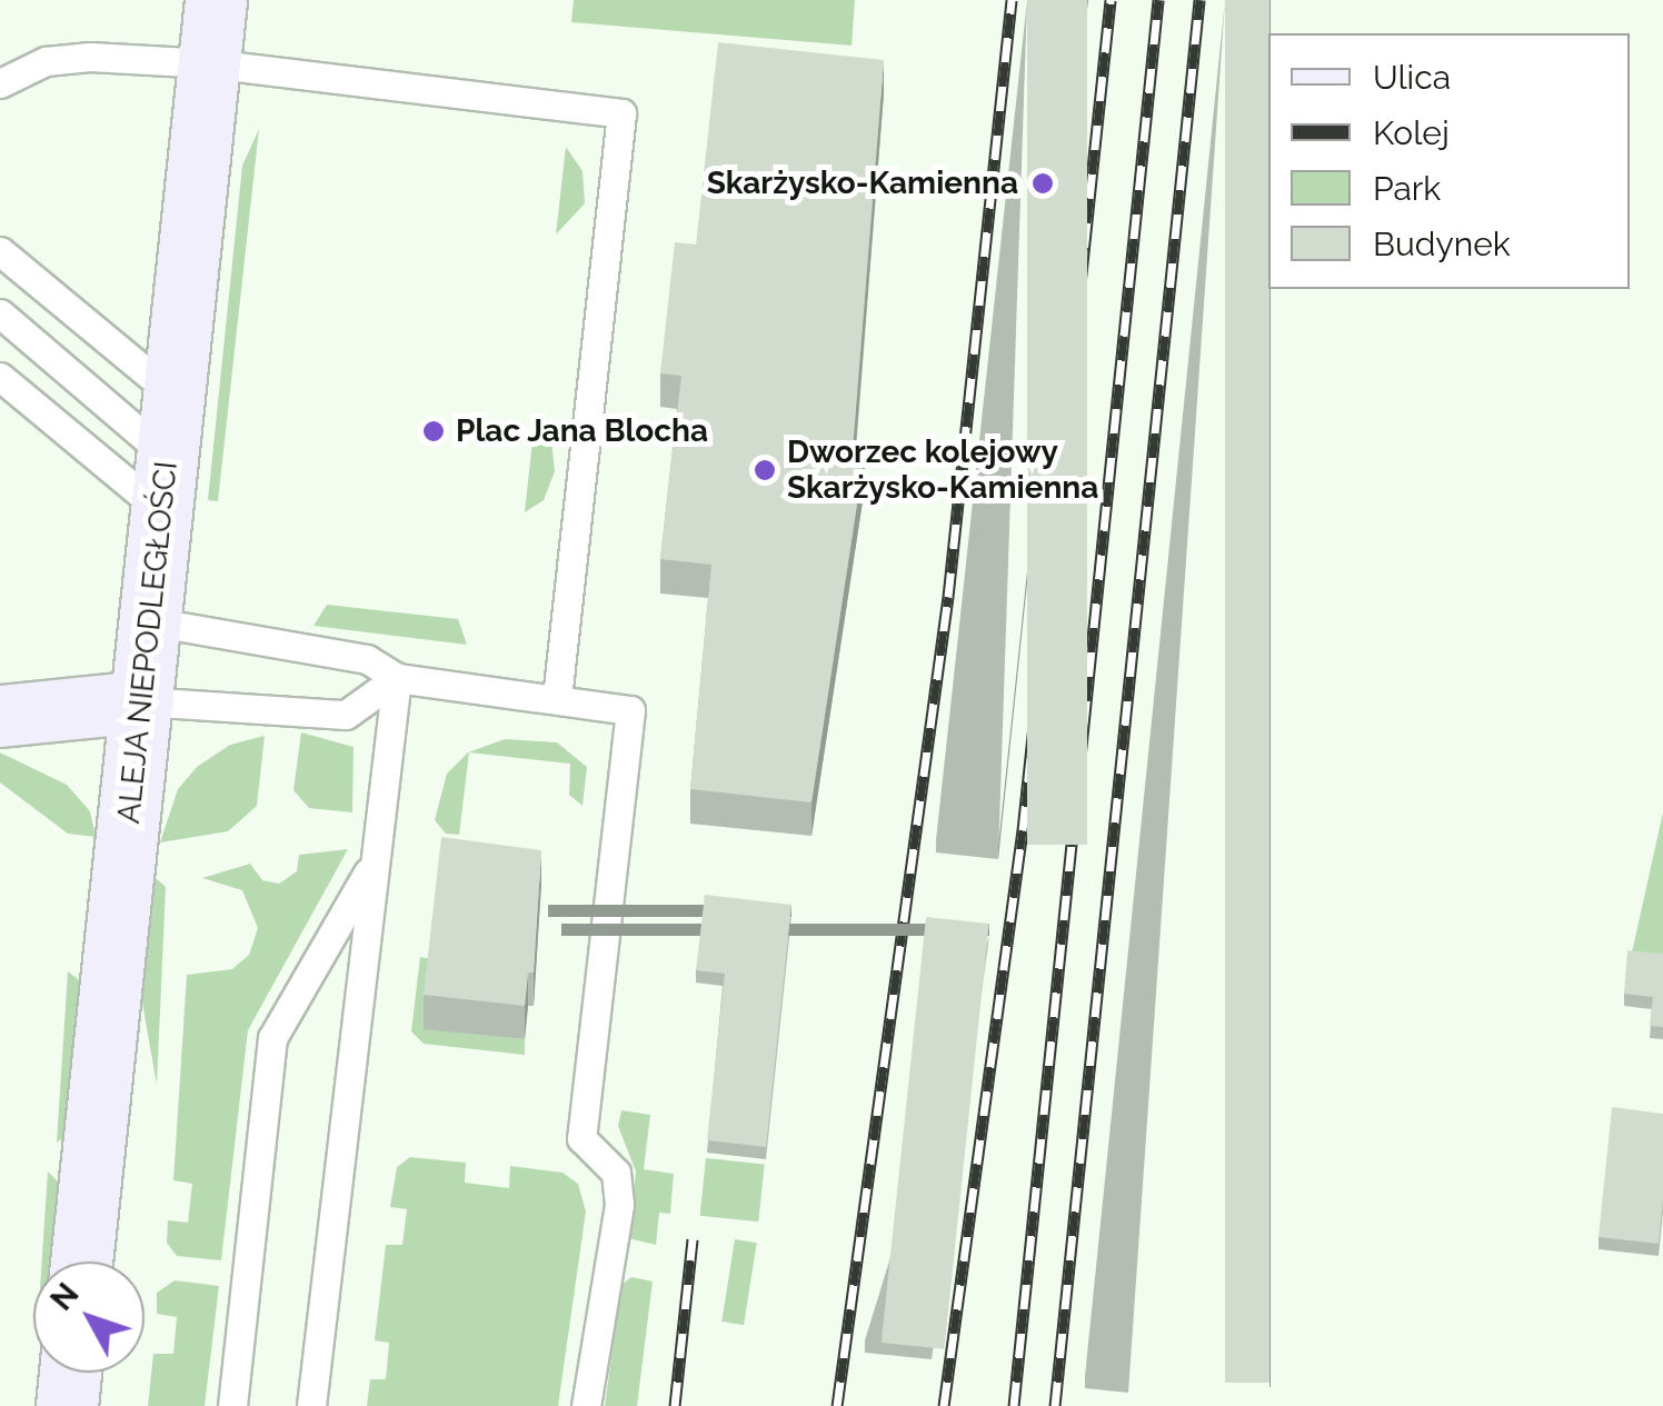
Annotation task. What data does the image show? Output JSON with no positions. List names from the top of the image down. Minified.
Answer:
{"streets":{"street":["ALEJA NIEPODLEGŁOŚCI"]},"places":["Skarżysko-Kamienna","Plac Jana Blocha","Dworzec kolejowy Skarżysko-Kamienna"],"legend":["Ulica","Kolej","Park","Budynek"],"north":"top left"}
